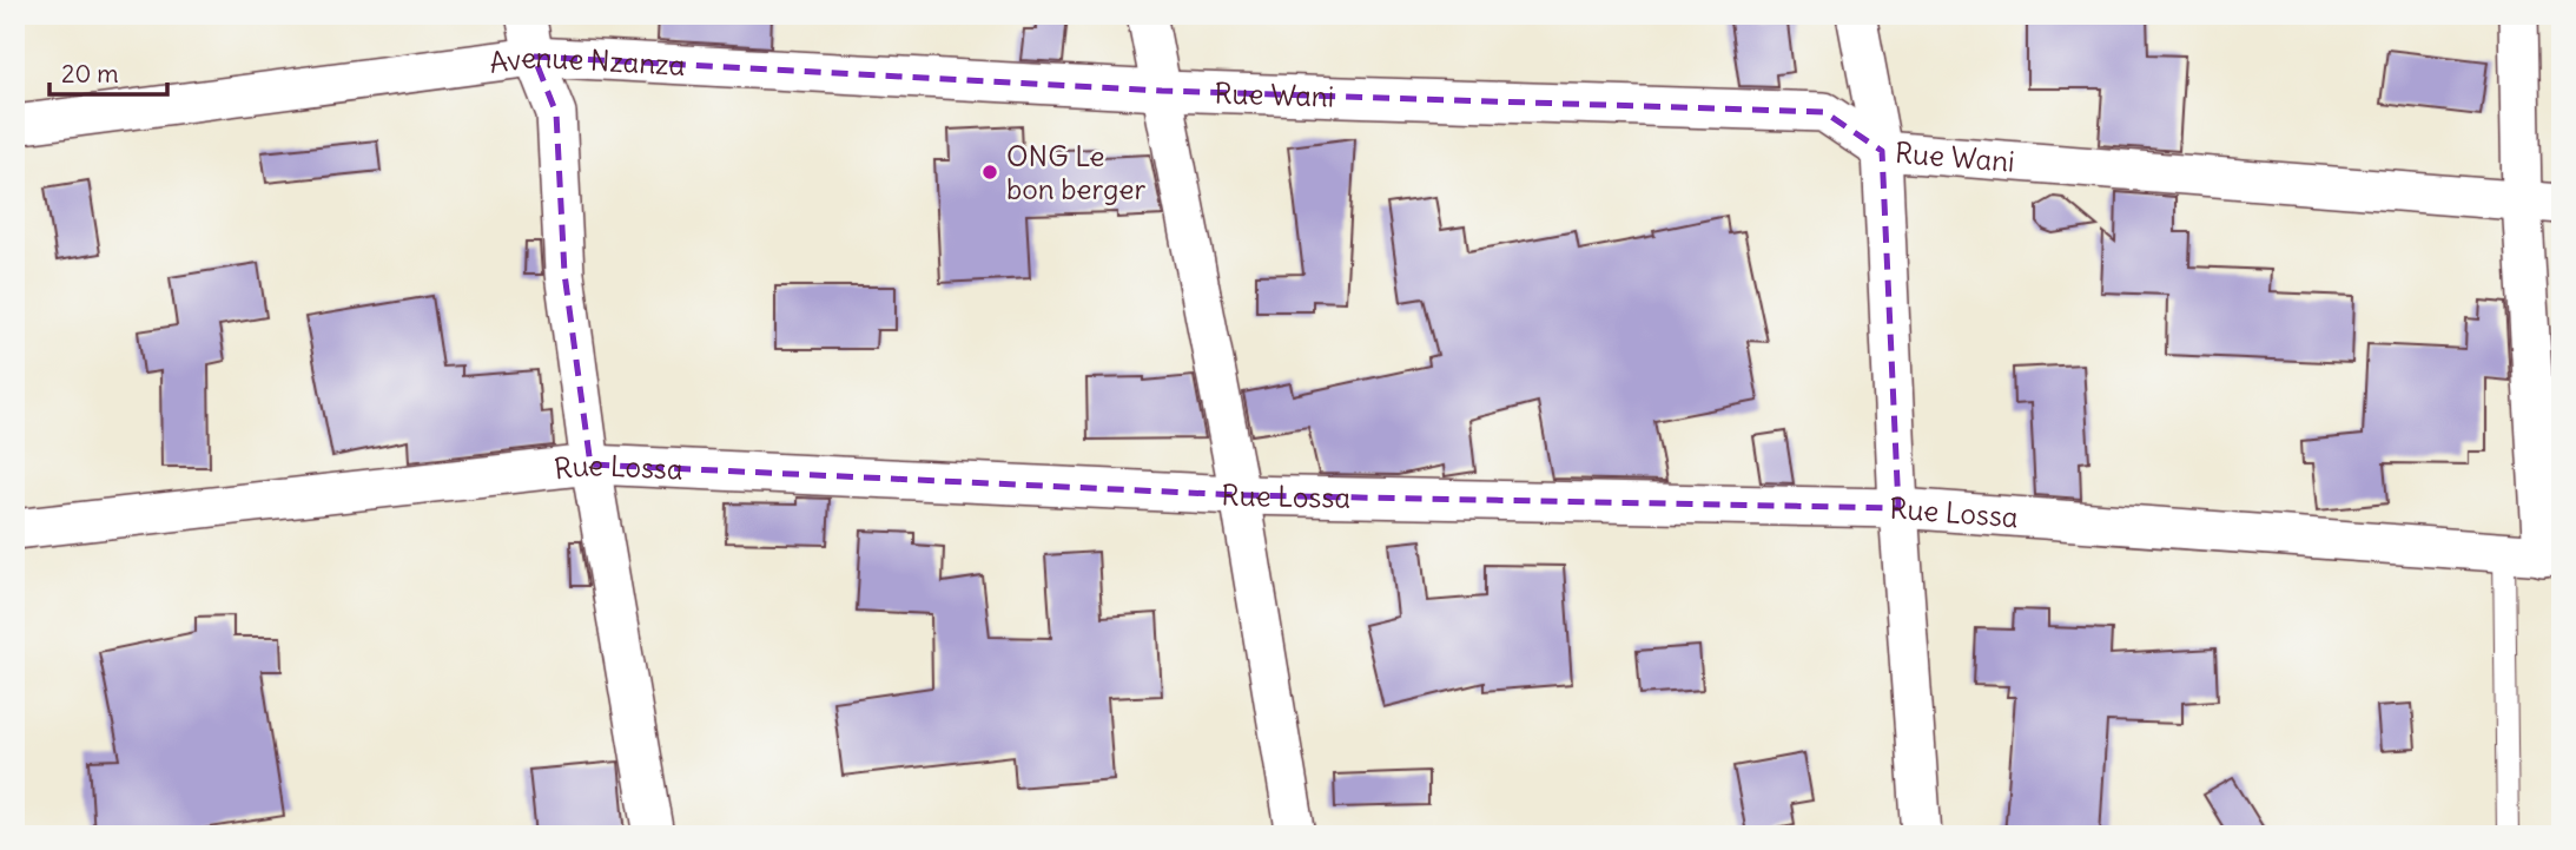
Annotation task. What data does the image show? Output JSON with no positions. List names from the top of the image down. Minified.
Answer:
{"streets":{"street":["Avenue Nzanza","Rue Wani","Rue Lossa"]},"crossings":[["Avenue Nzanza","Rue Wani"]],"places":["ONG Le bon berger"],"scale_bar":"20 m"}
